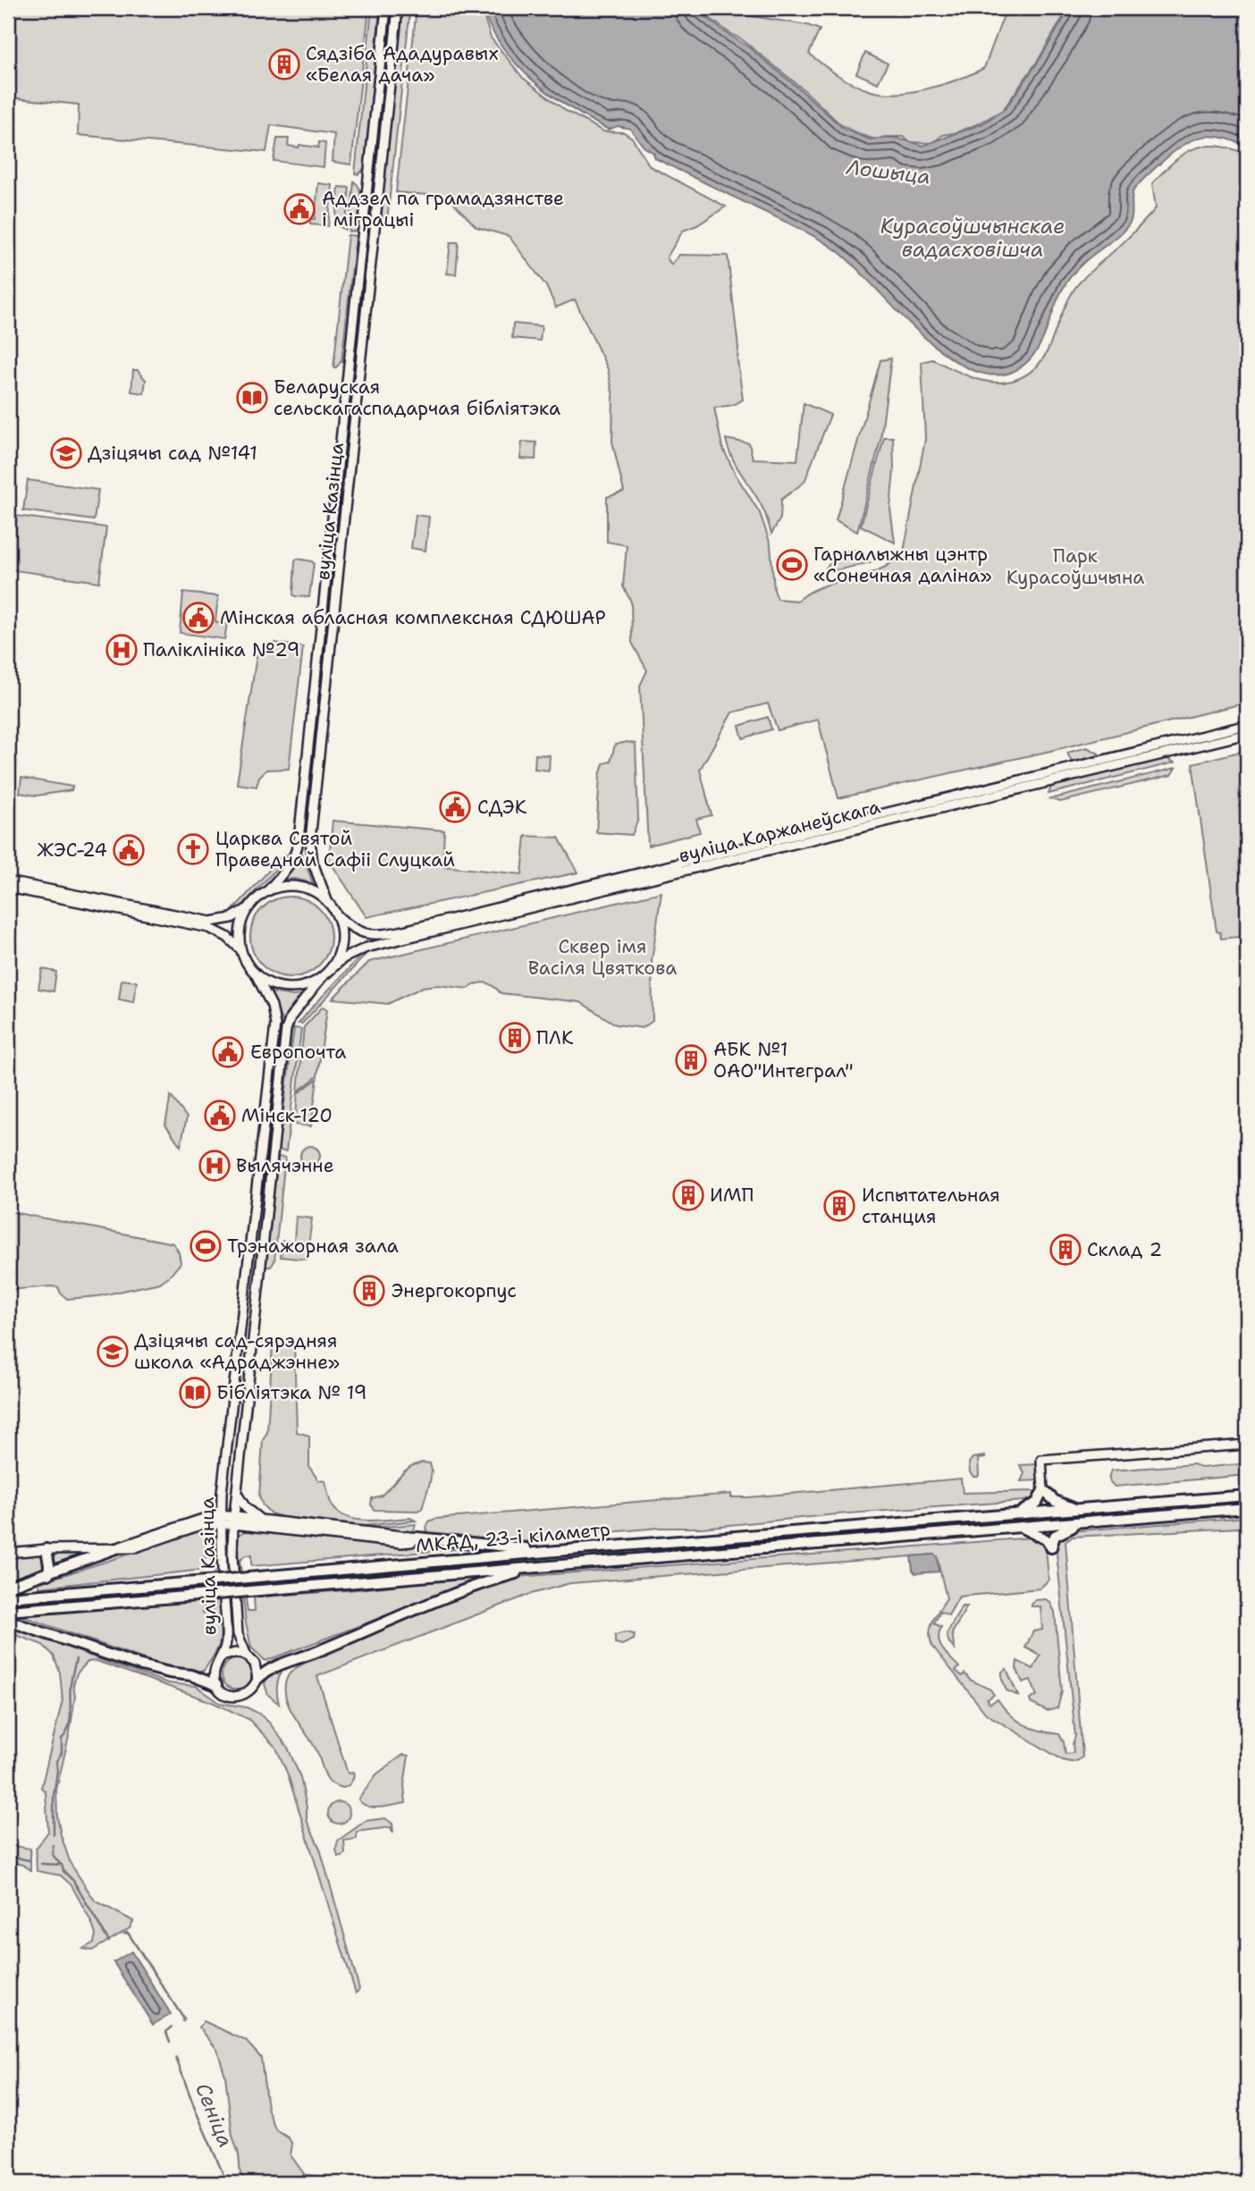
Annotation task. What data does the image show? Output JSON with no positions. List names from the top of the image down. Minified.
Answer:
{"streets":{"highway":["МКАД, 23-і кіламетр"],"main road":["вуліца Казінца","вуліца Каржанеўскага"]},"crossings":[["вуліца Казінца","вуліца Каржанеўскага"]],"water":["Лошыца","Курасоўшчынскае вадасховішча","Сеніца"],"parks":["Парк Курасоўшчына","Сквер імя Васіля Цвяткова"],"places":{"building":["Сядзіба Ададуравых «Белая дача»","ПЛК","АБК №1 ОАО\"Интеграл\"","ИМП","Испытательная станция","Склад 2","Энергокорпус"],"public building":["Аддзел па грамадзянстве і міграцыі","Мінская абласная комплексная СДЮШАР","СДЭК","ЖЭС-24","Европочта","Мінск-120"],"library":["Беларуская сельскагаспадарчая бібліятэка","Бібліятэка № 19"],"school or university":["Дзіцячы сад №141","Дзіцячы сад-сярэдняя школа «Адраджэнне»"],"sports":["Гарналыжны цэнтр «Сонечная даліна»","Трэнажорная зала"],"hospital":["Паліклініка №29","Вылячэнне"],"church":["Царква Святой Праведнай Сафіі Слуцкай"]}}
